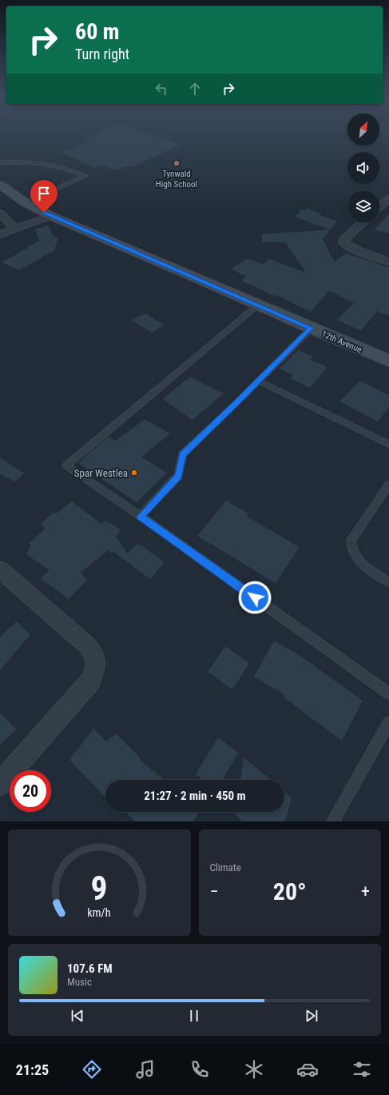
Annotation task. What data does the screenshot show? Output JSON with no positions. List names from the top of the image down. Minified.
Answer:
{"streets":{"street":["12th Avenue"]},"places":["Tynwald High School","Spar Westlea"],"north":"top right","page":{"turn":["60 m","Turn right"],"limit":"20","trip":"21:27 · 2 min · 450 m","tile":"Climate","heat":["−","20°","+"],"song":["107.6 FM","Music"],"tabs":"21:25","gauge":["9","km/h"]}}
